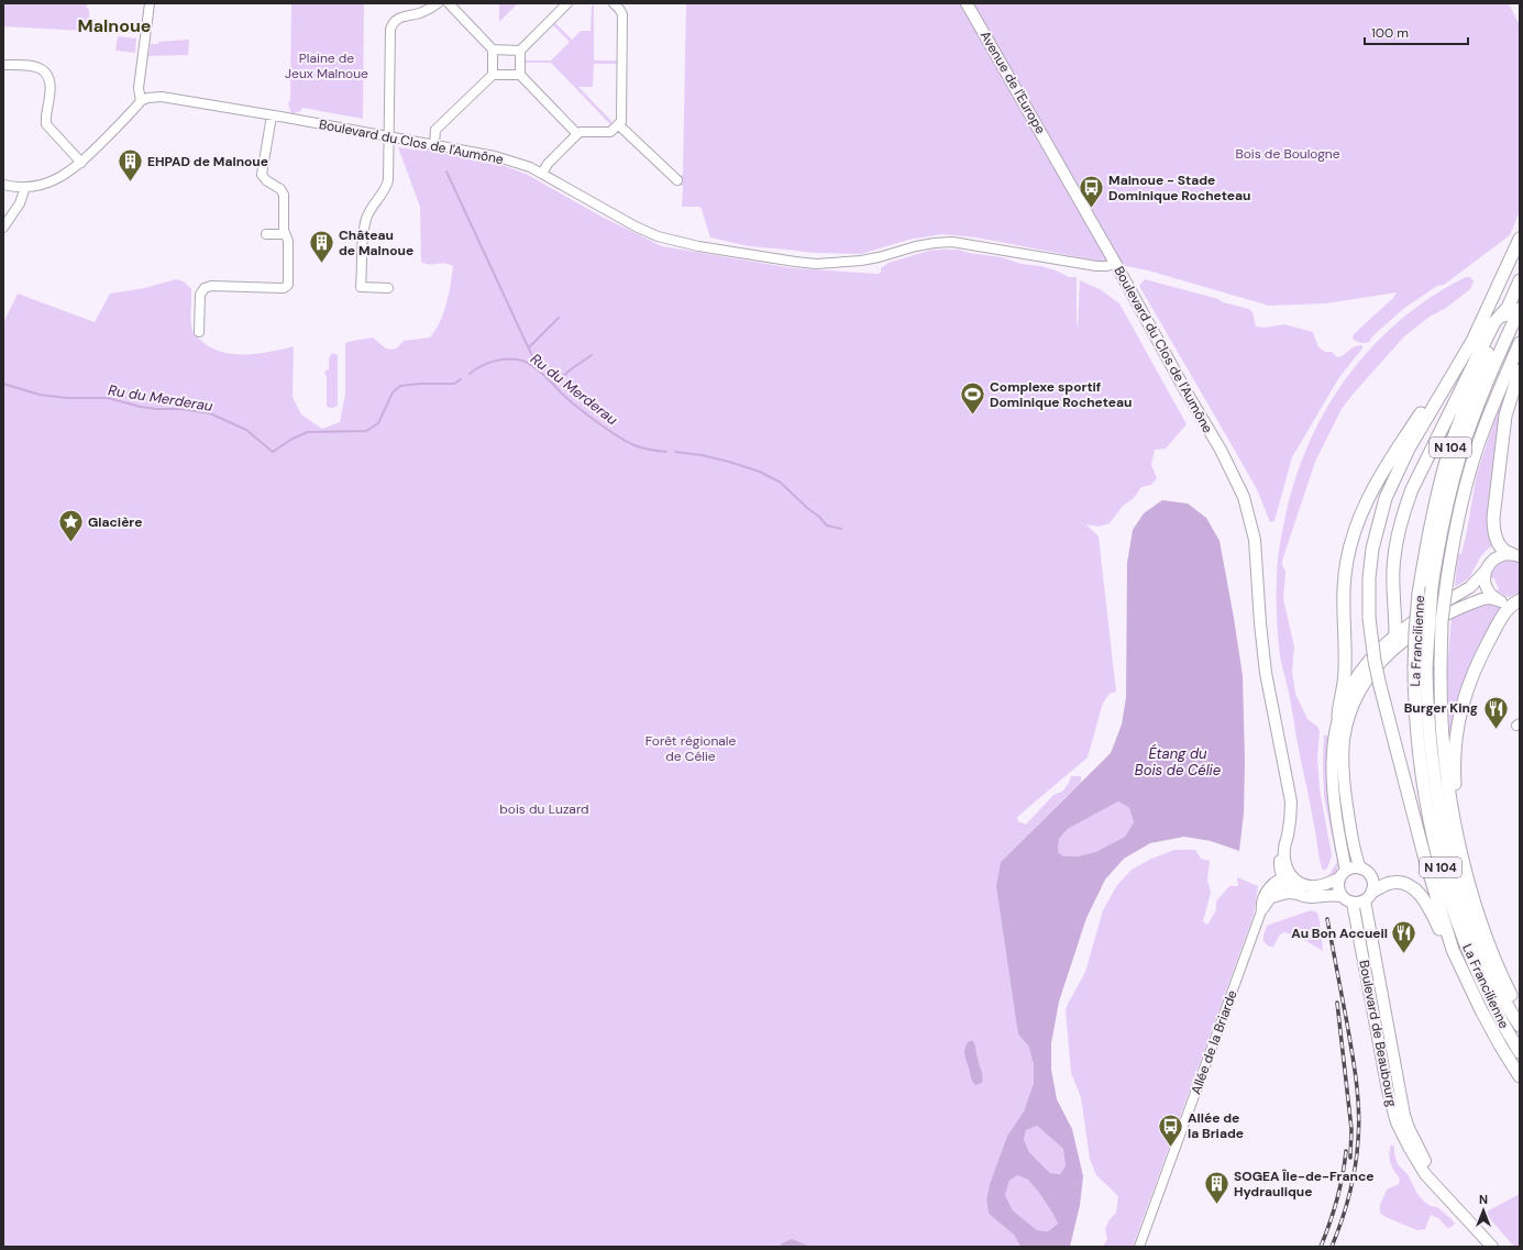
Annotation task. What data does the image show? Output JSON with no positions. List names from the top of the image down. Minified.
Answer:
{"streets":{"highway":["N 104","La Francilienne"],"main road":["Avenue de l'Europe","Boulevard du Clos de l'Aumône","Boulevard de Beaubourg"],"street":["Allée de la Briarde"]},"crossings":[["Avenue de l'Europe","Boulevard du Clos de l'Aumône"],["Boulevard du Clos de l'Aumône","Allée de la Briarde"]],"districts":["Malnoue"],"water":["Ru du Merderau","Étang du Bois de Célie"],"parks":["Plaine de Jeux Malnoue","Bois de Boulogne","Forêt régionale de Célie","bois du Luzard"],"places":{"building":["EHPAD de Malnoue","Château de Malnoue","SOGEA Île-de-France Hydraulique"],"bus stop":["Malnoue - Stade Dominique Rocheteau","Allée de la Briade"],"sports":["Complexe sportif Dominique Rocheteau"],"place":["Glacière"],"restaurant":["Burger King","Au Bon Accueil"]},"scale_bar":"100 m","north":"top"}
